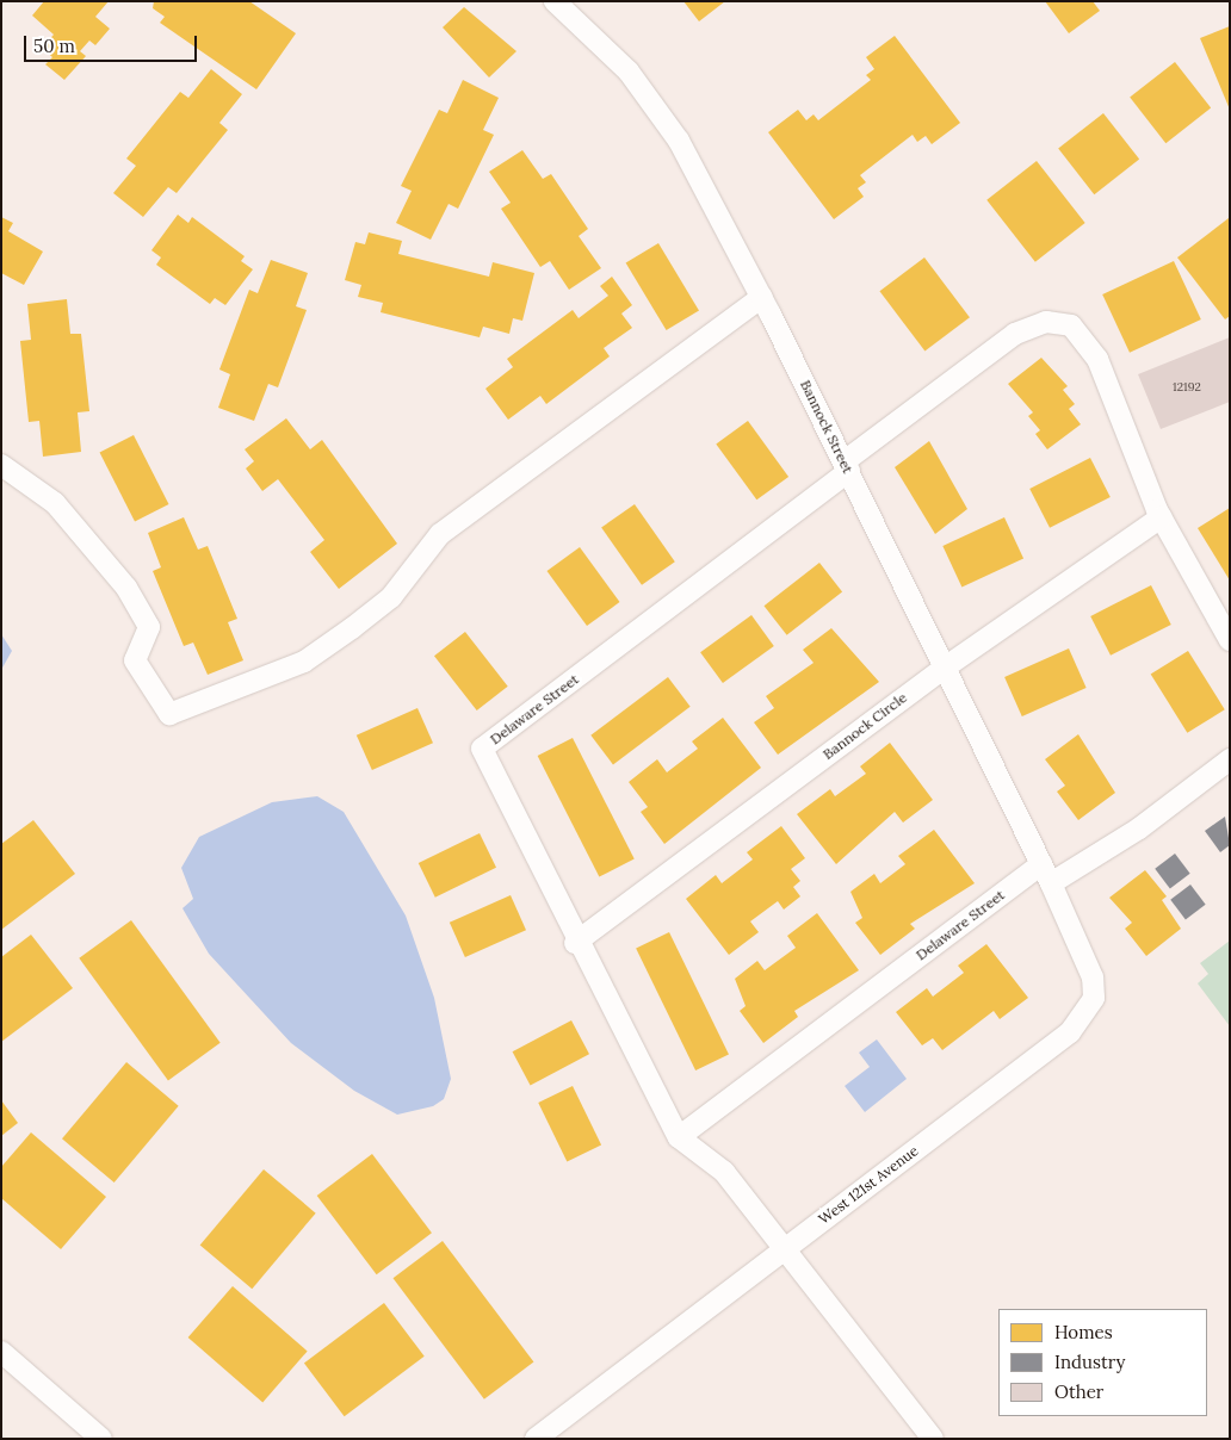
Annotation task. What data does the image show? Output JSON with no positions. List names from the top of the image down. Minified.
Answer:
{"streets":{"street":["Bannock Street","Delaware Street","Bannock Circle","West 121st Avenue"]},"crossings":[["Bannock Street","Delaware Street"],["Bannock Street","Bannock Circle"],["Bannock Street","West 121st Avenue"],["Delaware Street","Bannock Circle"],["Delaware Street","West 121st Avenue"]],"house_numbers":["12192"],"legend":["Homes","Industry","Other"],"scale_bar":"50 m"}
